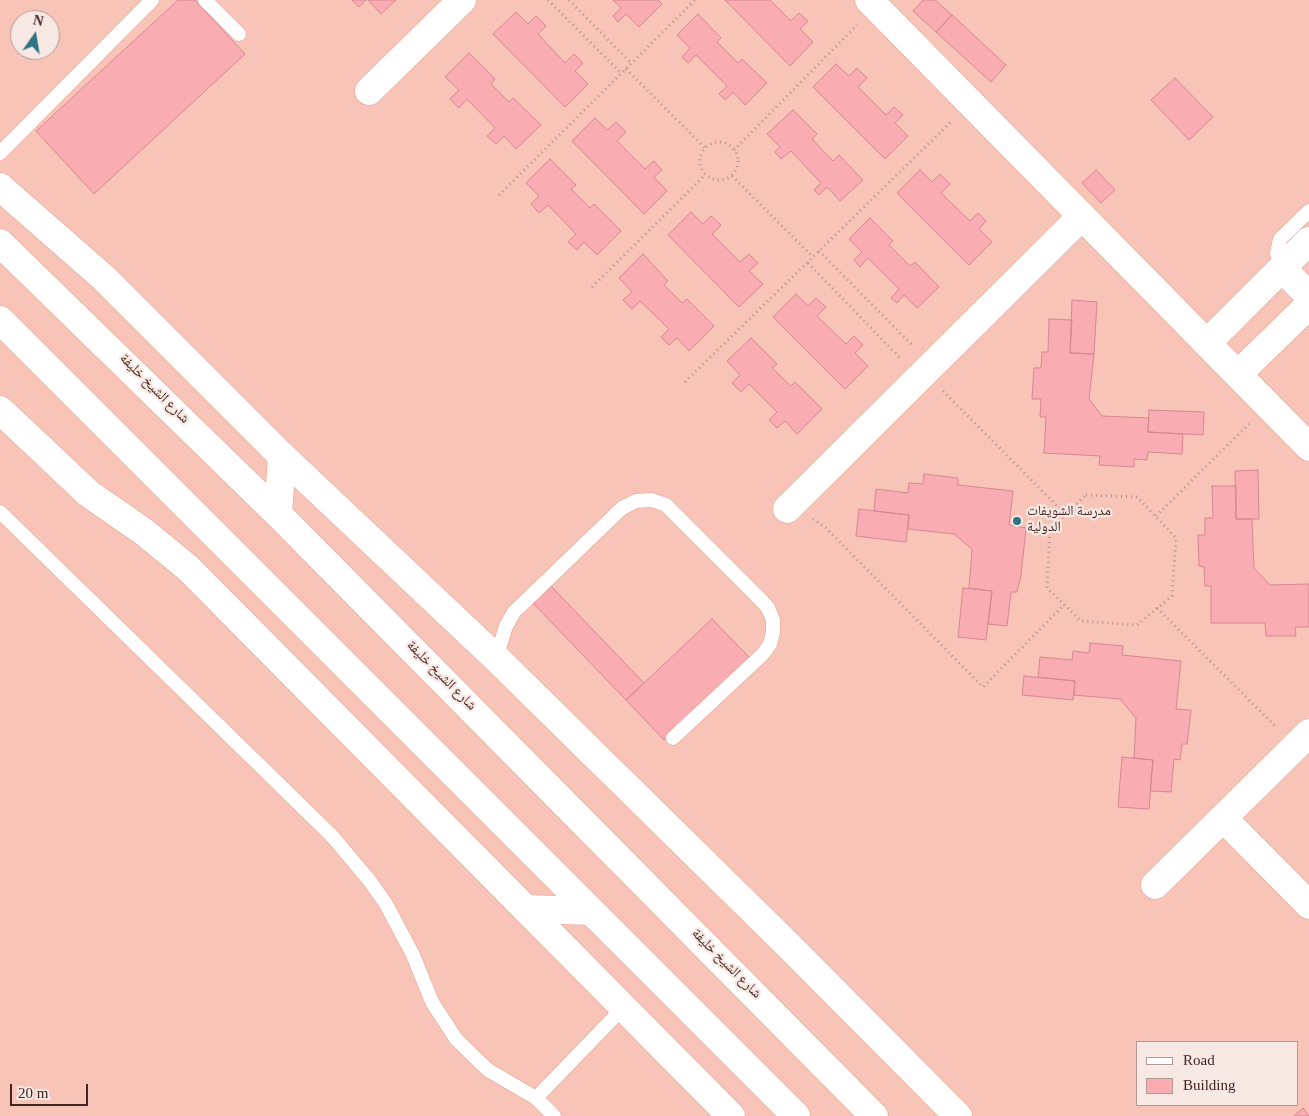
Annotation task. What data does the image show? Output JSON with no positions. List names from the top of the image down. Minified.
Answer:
{"streets":{"main road":["شارع الشيخ خليفة"]},"places":["مدرسة الشويفات الدولية"],"legend":["Road","Building"],"scale_bar":"20 m","north":"top"}
